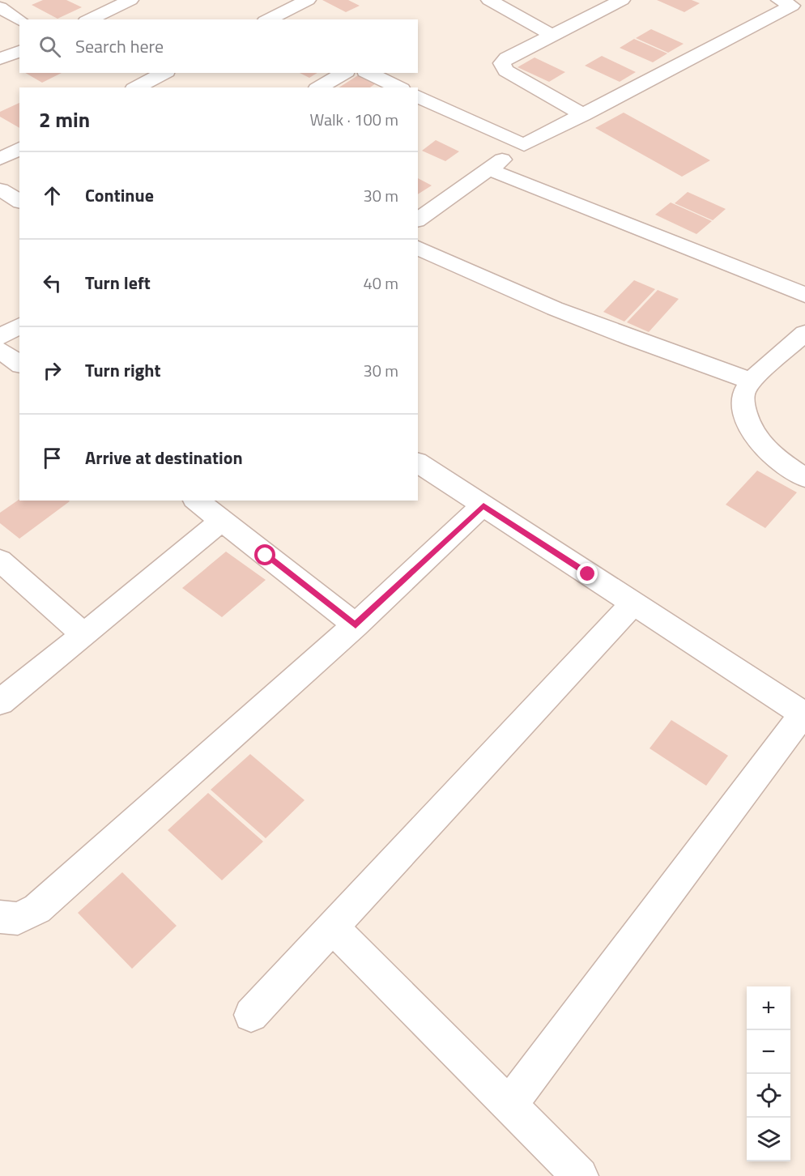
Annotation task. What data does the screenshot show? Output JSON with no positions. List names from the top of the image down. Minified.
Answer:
{"page":{"search":"Search here","heading":["2 min","Walk · 100 m"],"list":[["Continue","30 m"],["Turn left","40 m"],["Turn right","30 m"],"Arrive at destination"],"map_buttons":["+","−"]}}
